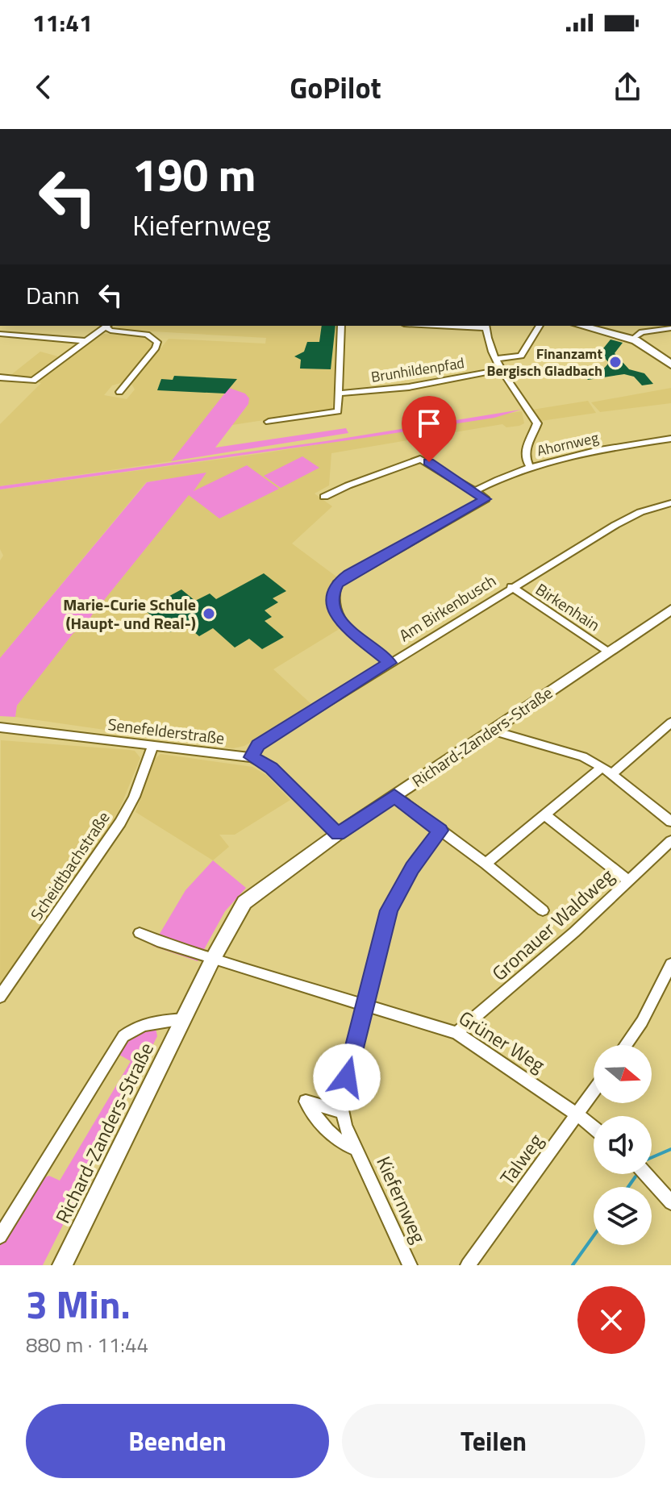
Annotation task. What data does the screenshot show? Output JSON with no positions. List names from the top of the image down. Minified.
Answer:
{"streets":{"street":["Brunhildenpfad","Ahornweg","Birkenhain","Am Birkenbusch","Senefelderstraße","Richard-Zanders-Straße","Scheidtbachstraße","Gronauer Waldweg","Grüner Weg","Talweg","Kiefernweg"]},"crossings":[["Birkenhain","Am Birkenbusch"],["Birkenhain","Richard-Zanders-Straße"],["Am Birkenbusch","Senefelderstraße"],["Senefelderstraße","Richard-Zanders-Straße"],["Senefelderstraße","Scheidtbachstraße"],["Richard-Zanders-Straße","Grüner Weg"],["Gronauer Waldweg","Grüner Weg"],["Grüner Weg","Talweg"],["Grüner Weg","Kiefernweg"]],"places":["Finanzamt Bergisch Gladbach","Marie-Curie Schule (Haupt- und Real-)"],"north":"right","page":{"status":"11:41","header":"GoPilot","turn":["190 m","Kiefernweg"],"then":"Dann","heading":["3 Min.","880 m · 11:44"],"buttons":["Beenden","Teilen"]}}
